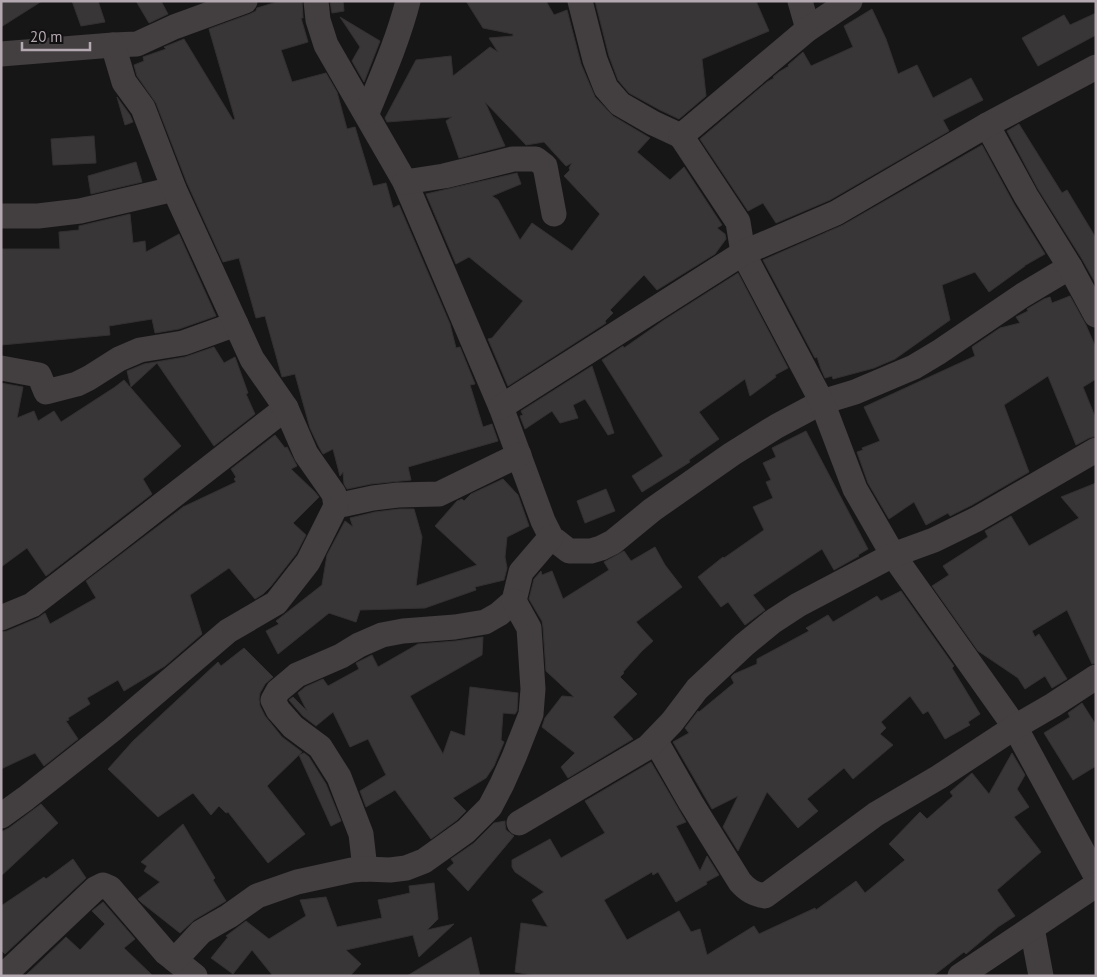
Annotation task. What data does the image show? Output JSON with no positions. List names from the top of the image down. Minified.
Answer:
{"scale_bar":"20 m"}
